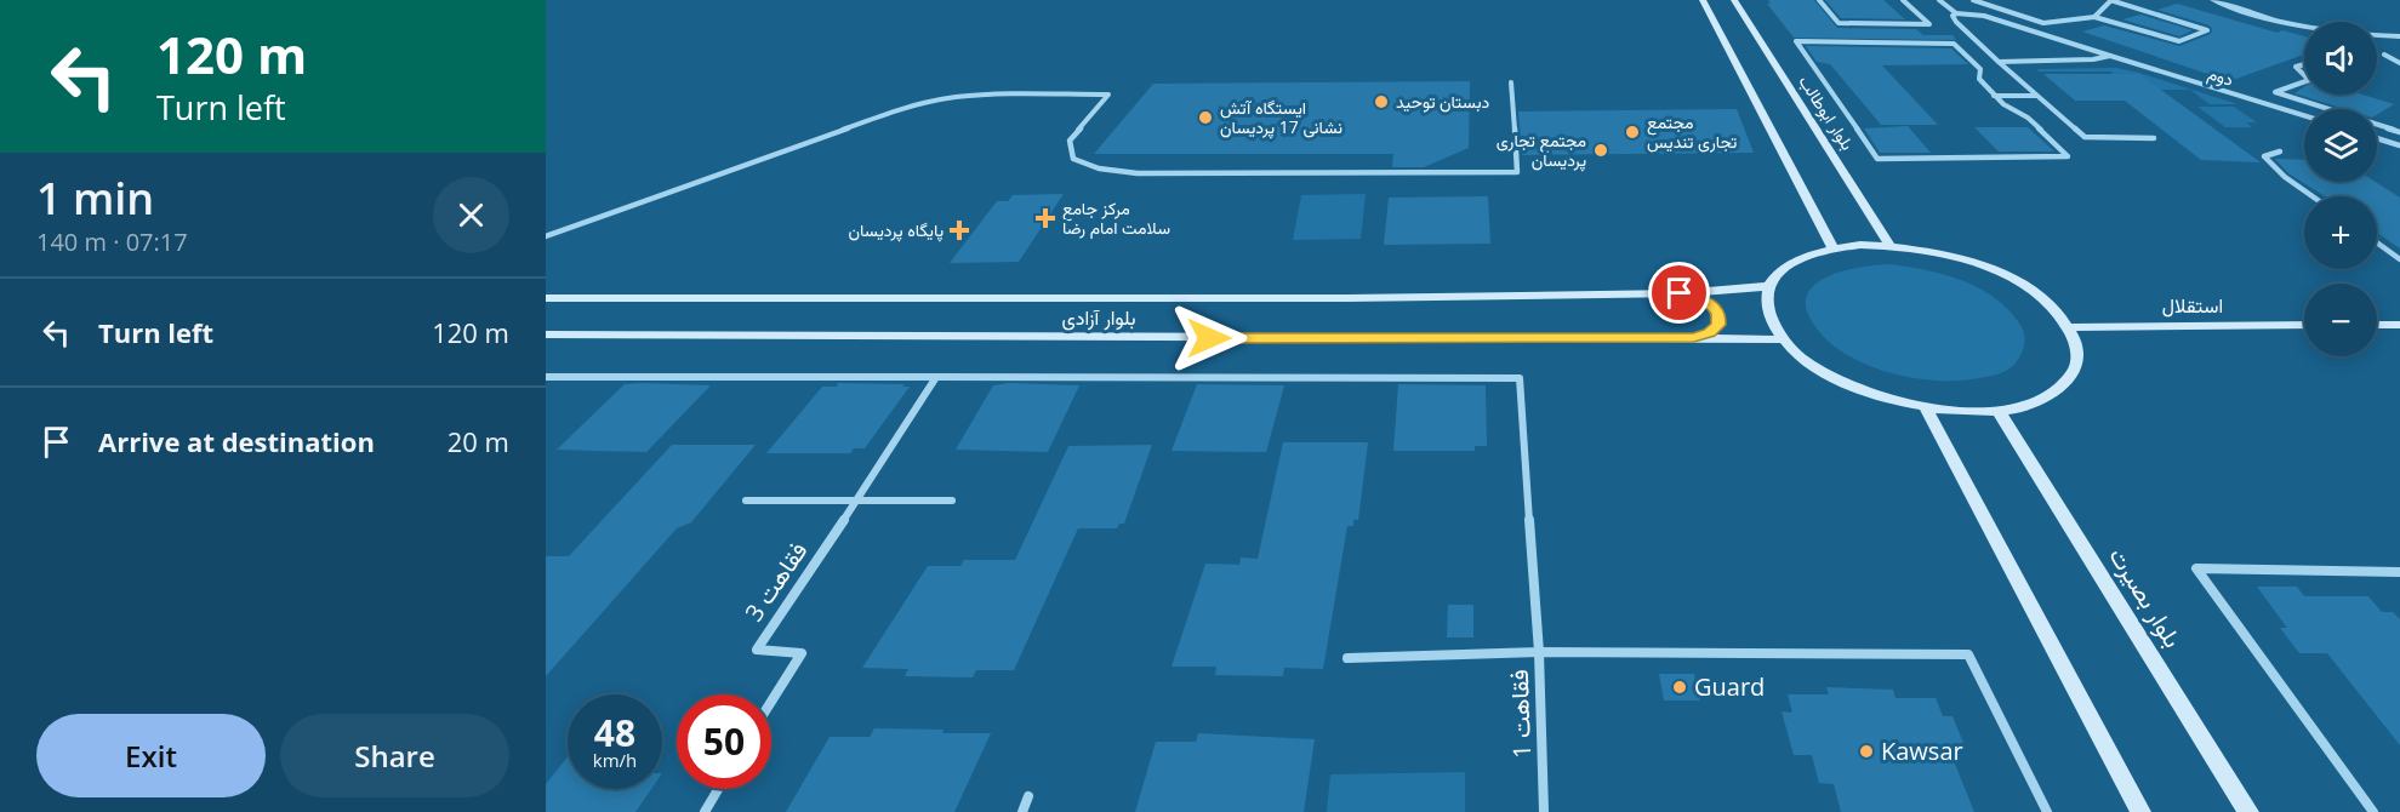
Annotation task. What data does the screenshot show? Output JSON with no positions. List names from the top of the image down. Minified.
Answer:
{"streets":{"main road":["بلوار ابوطالب","استقلال","بلوار آزادی","بلوار بصیرت"],"street":["دوم","فقاهت 3","فقاهت 1"]},"places":{"other":["دبستان توحید","ایستگاه آتش نشانی 17 پردیسان","مجتمع تجاری تندیس","مجتمع تجاری پردیسان","Guard","Kawsar"],"health":["مرکز جامع سلامت امام رضا","پایگاه پردیسان"]},"page":{"turn":["120 m","Turn left"],"map_buttons":["+","−"],"heading":["1 min","140 m · 07:17"],"list":[{"name":"Turn left","value":"120 m"},{"name":"Arrive at destination","value":"20 m"}],"speed":"48 km/h","limit":"50","buttons":["Exit","Share"]}}
